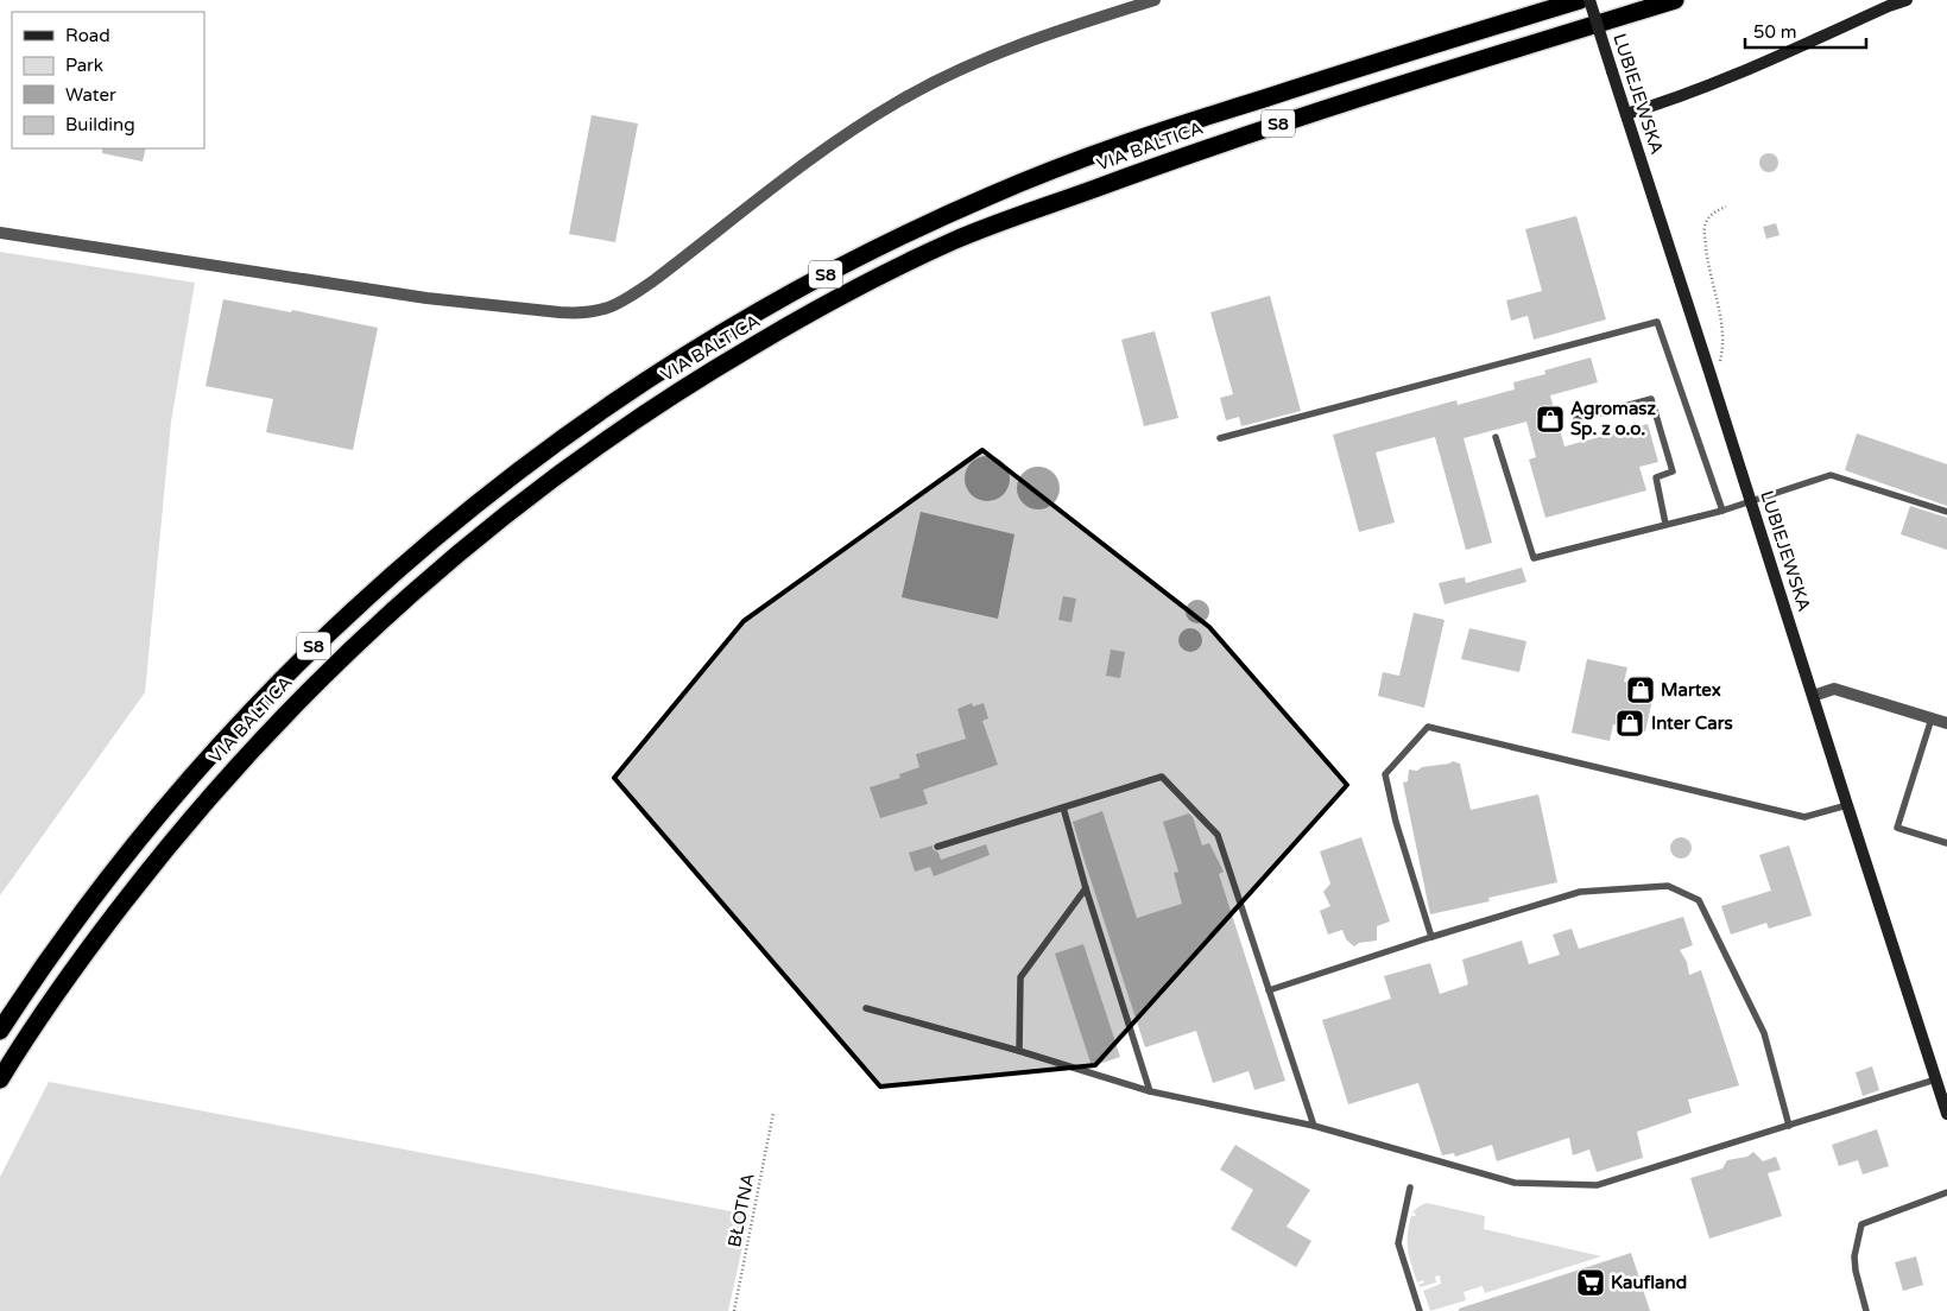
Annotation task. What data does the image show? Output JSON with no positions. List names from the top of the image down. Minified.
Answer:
{"streets":{"highway":["S8","VIA BALTICA"],"main road":["LUBIEJEWSKA"],"path":["BŁOTNA"]},"places":{"shop":["Agromasz Sp. z o.o.","Martex","Inter Cars"],"supermarket":["Kaufland"]},"legend":["Road","Park","Water","Building"],"scale_bar":"50 m"}
